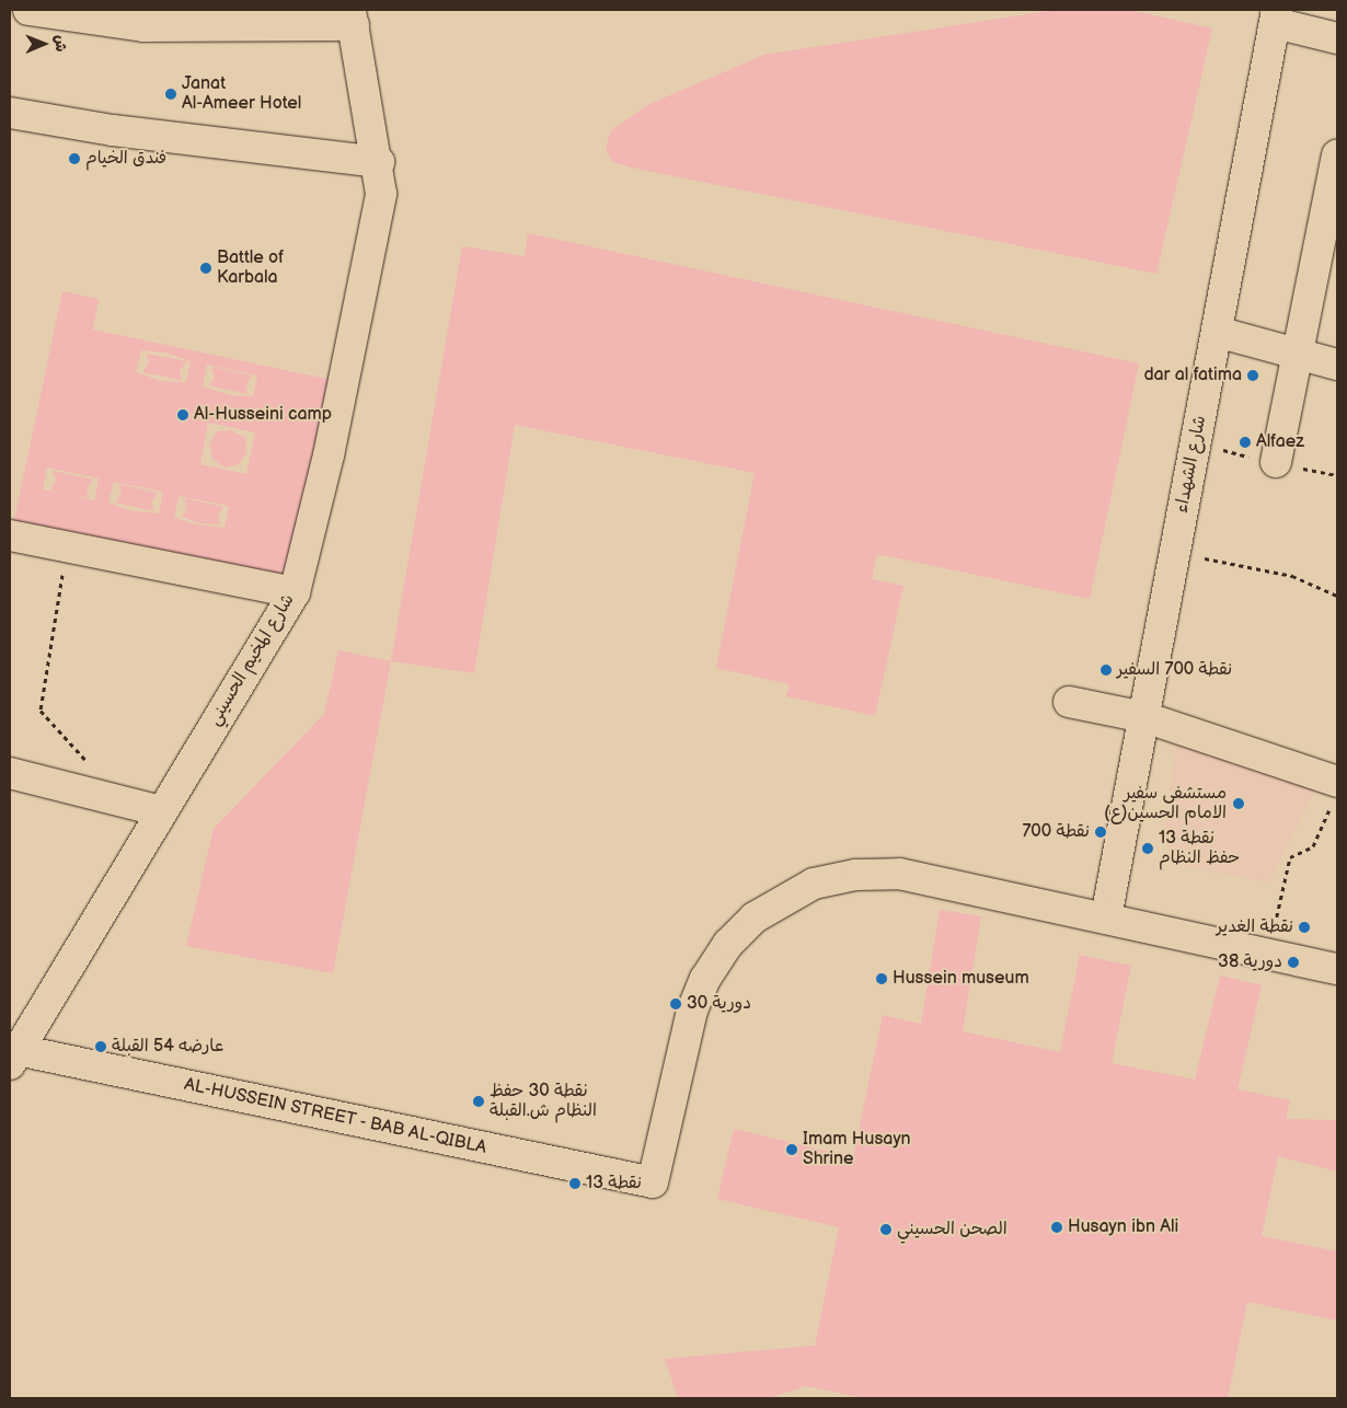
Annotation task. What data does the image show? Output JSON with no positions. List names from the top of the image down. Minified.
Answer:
{"streets":{"street":["شارع الشهداء","شارع المخيم الحسيني","AL-HUSSEIN STREET - BAB AL-QIBLA"]},"crossings":[["شارع الشهداء","AL-HUSSEIN STREET - BAB AL-QIBLA"],["شارع المخيم الحسيني","AL-HUSSEIN STREET - BAB AL-QIBLA"]],"places":["Janat Al-Ameer Hotel","فندق الخيام","Battle of Karbala","dar al fatima","Al-Husseini camp","Alfaez","نقطة 700 السفير","مستشفى سفير الامام الحسين(ع)","نقطة 700","نقطة 13 حفظ النظام","نقطة الغدير","دورية 38","Hussein museum","دورية 30","عارضه 54 القبلة","نقطة 30 حفظ النظام ش.القبلة","Imam Husayn Shrine","نقطة 13","Husayn ibn Ali","الصحن الحسيني"],"north":"right"}
